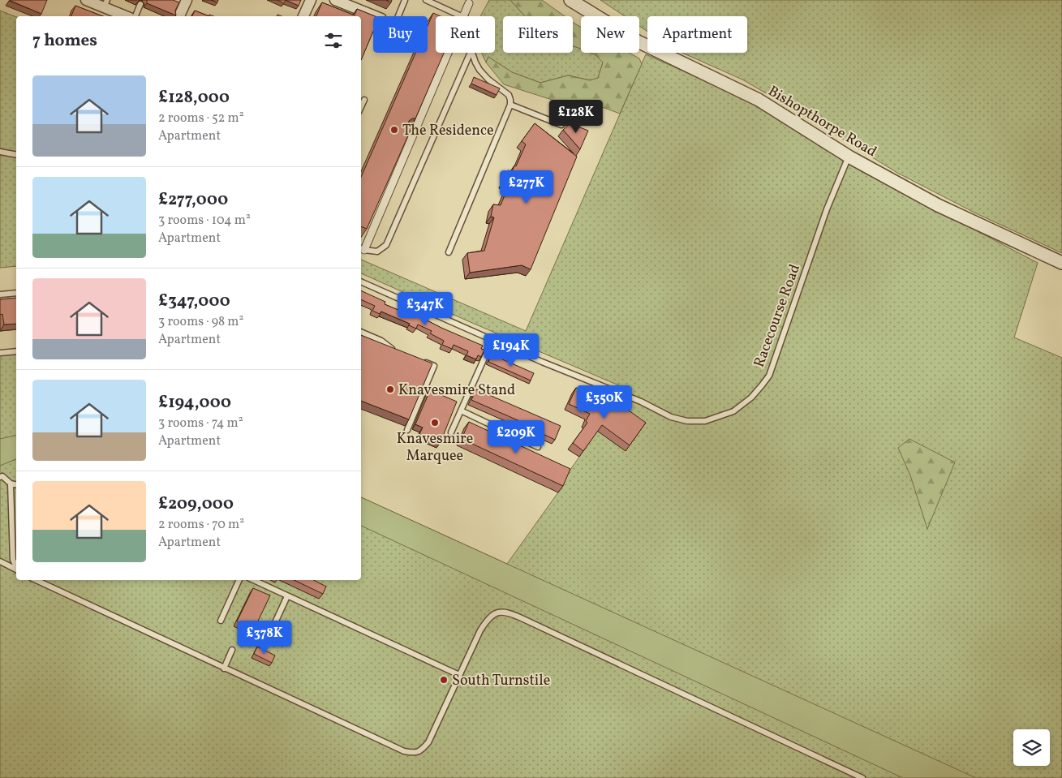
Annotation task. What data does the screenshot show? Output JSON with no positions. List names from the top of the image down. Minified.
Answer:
{"streets":{"street":["Bishopthorpe Road"],"lane":["Racecourse Road"]},"crossings":[["Bishopthorpe Road","Racecourse Road"]],"places":["The Residence","Knavesmire Stand","Knavesmire Marquee","South Turnstile"],"page":{"chip":["Buy","Rent","Filters","New","Apartment"],"heading":"7 homes","list":[{"name":"£128,000","note":"2 rooms · 52 m² · Apartment"},{"name":"£277,000","note":"3 rooms · 104 m² · Apartment"},{"name":"£347,000","note":"3 rooms · 98 m² · Apartment"},{"name":"£194,000","note":"3 rooms · 74 m² · Apartment"},{"name":"£209,000","note":"2 rooms · 70 m² · Apartment"}],"price":["£128K","£277K","£347K","£194K","£350K","£209K","£378K"]}}
